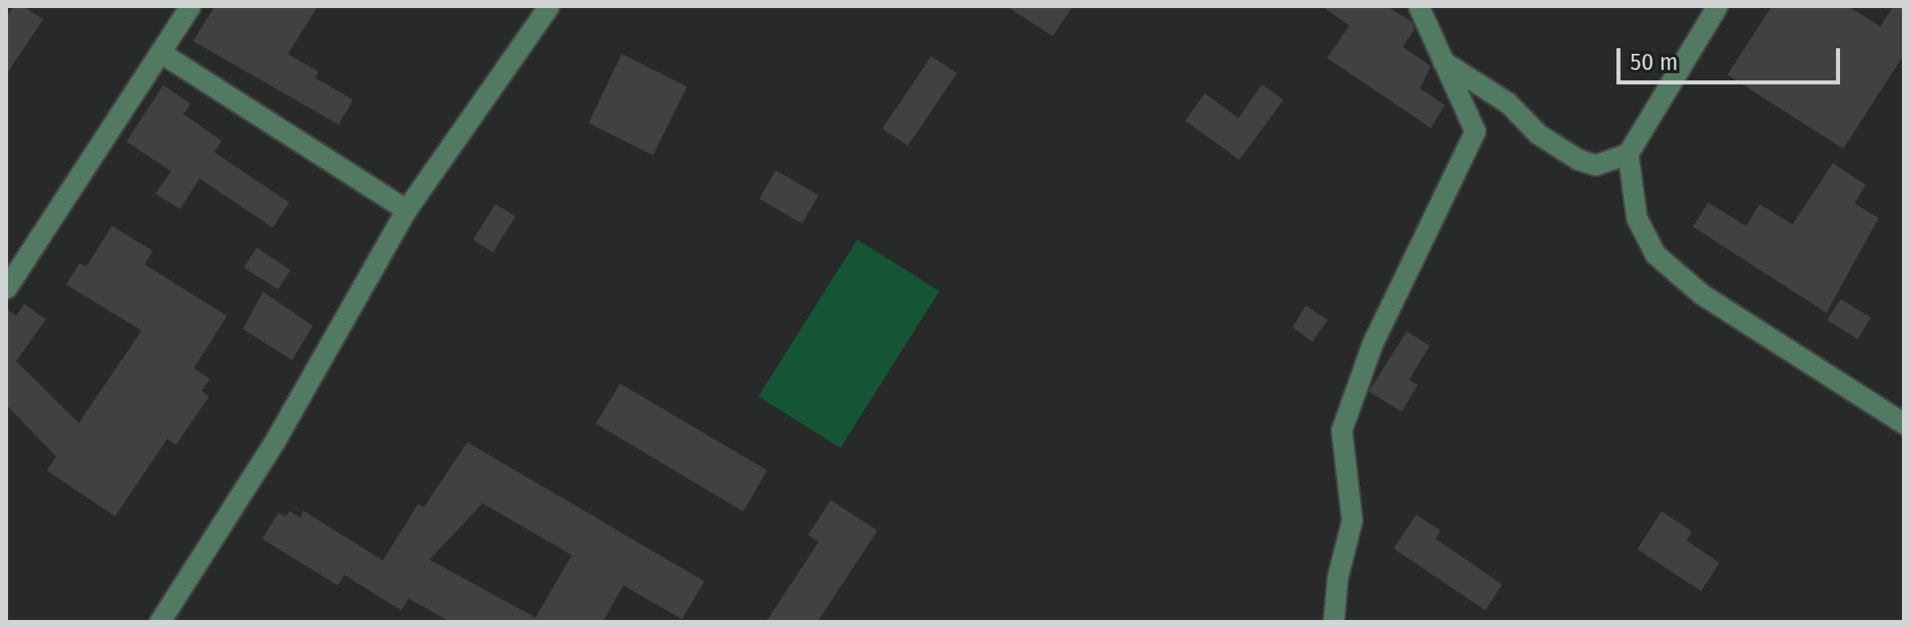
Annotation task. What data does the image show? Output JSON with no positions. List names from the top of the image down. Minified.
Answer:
{"scale_bar":"50 m"}
